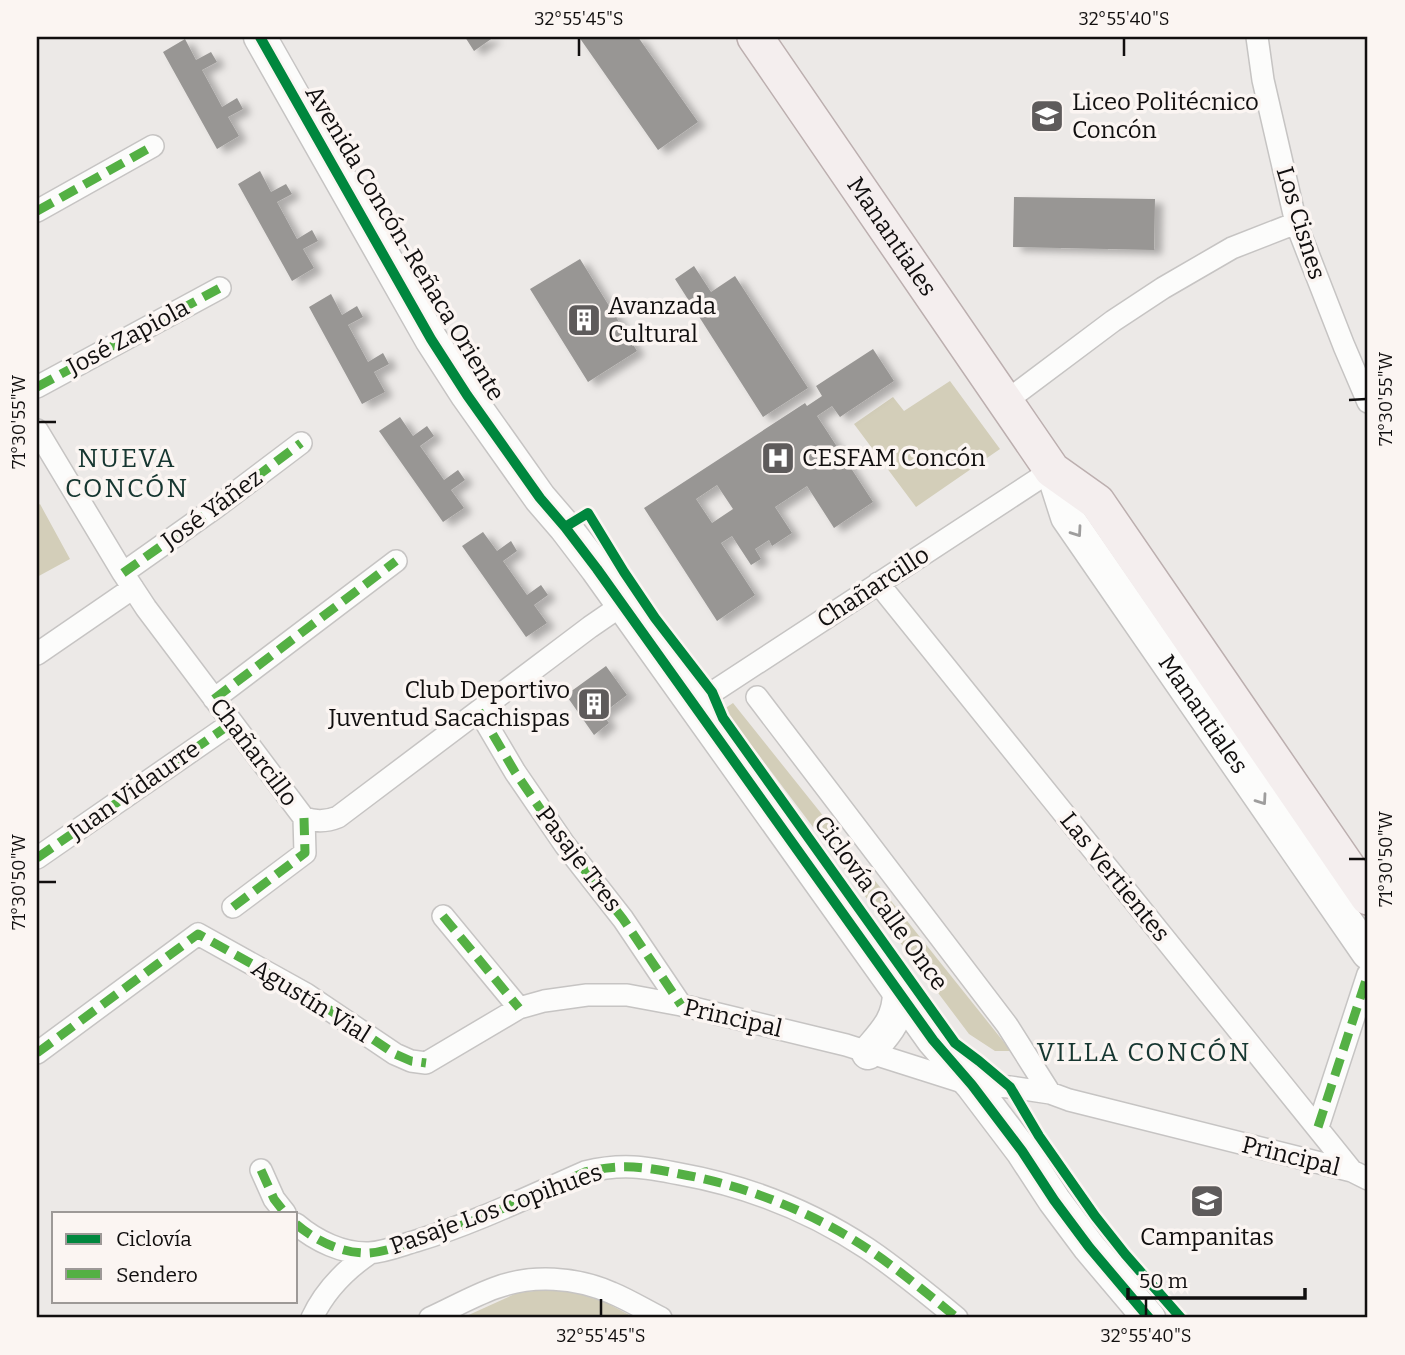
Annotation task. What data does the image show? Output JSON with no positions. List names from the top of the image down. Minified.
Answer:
{"streets":{"main road":["Manantiales"],"street":["Los Cisnes","Avenida Concón-Reñaca Oriente","José Zapiola","José Yáñez","Chañarcillo","Juan Vidaurre","Pasaje Tres","Las Vertientes","Agustín Vial","Principal","Pasaje Los Copihues"],"cycle path":["Ciclovía Calle Once"]},"crossings":[["Manantiales","Chañarcillo"],["Avenida Concón-Reñaca Oriente","Chañarcillo"],["Avenida Concón-Reñaca Oriente","Principal"],["José Yáñez","Chañarcillo"],["Chañarcillo","Juan Vidaurre"],["Chañarcillo","Pasaje Tres"],["Chañarcillo","Las Vertientes"],["Pasaje Tres","Principal"],["Las Vertientes","Principal"],["Agustín Vial","Principal"]],"districts":["NUEVA CONCÓN","VILLA CONCÓN"],"places":{"school or university":["Liceo Politécnico Concón","Campanitas"],"building":["Avanzada Cultural","Club Deportivo Juventud Sacachispas"],"hospital":["CESFAM Concón"]},"legend":["Ciclovía","Sendero"],"scale_bar":"50 m","coordinates":["32°55'45\"S","32°55'40\"S","71°30'55\"W","71°30'50\"W"]}
